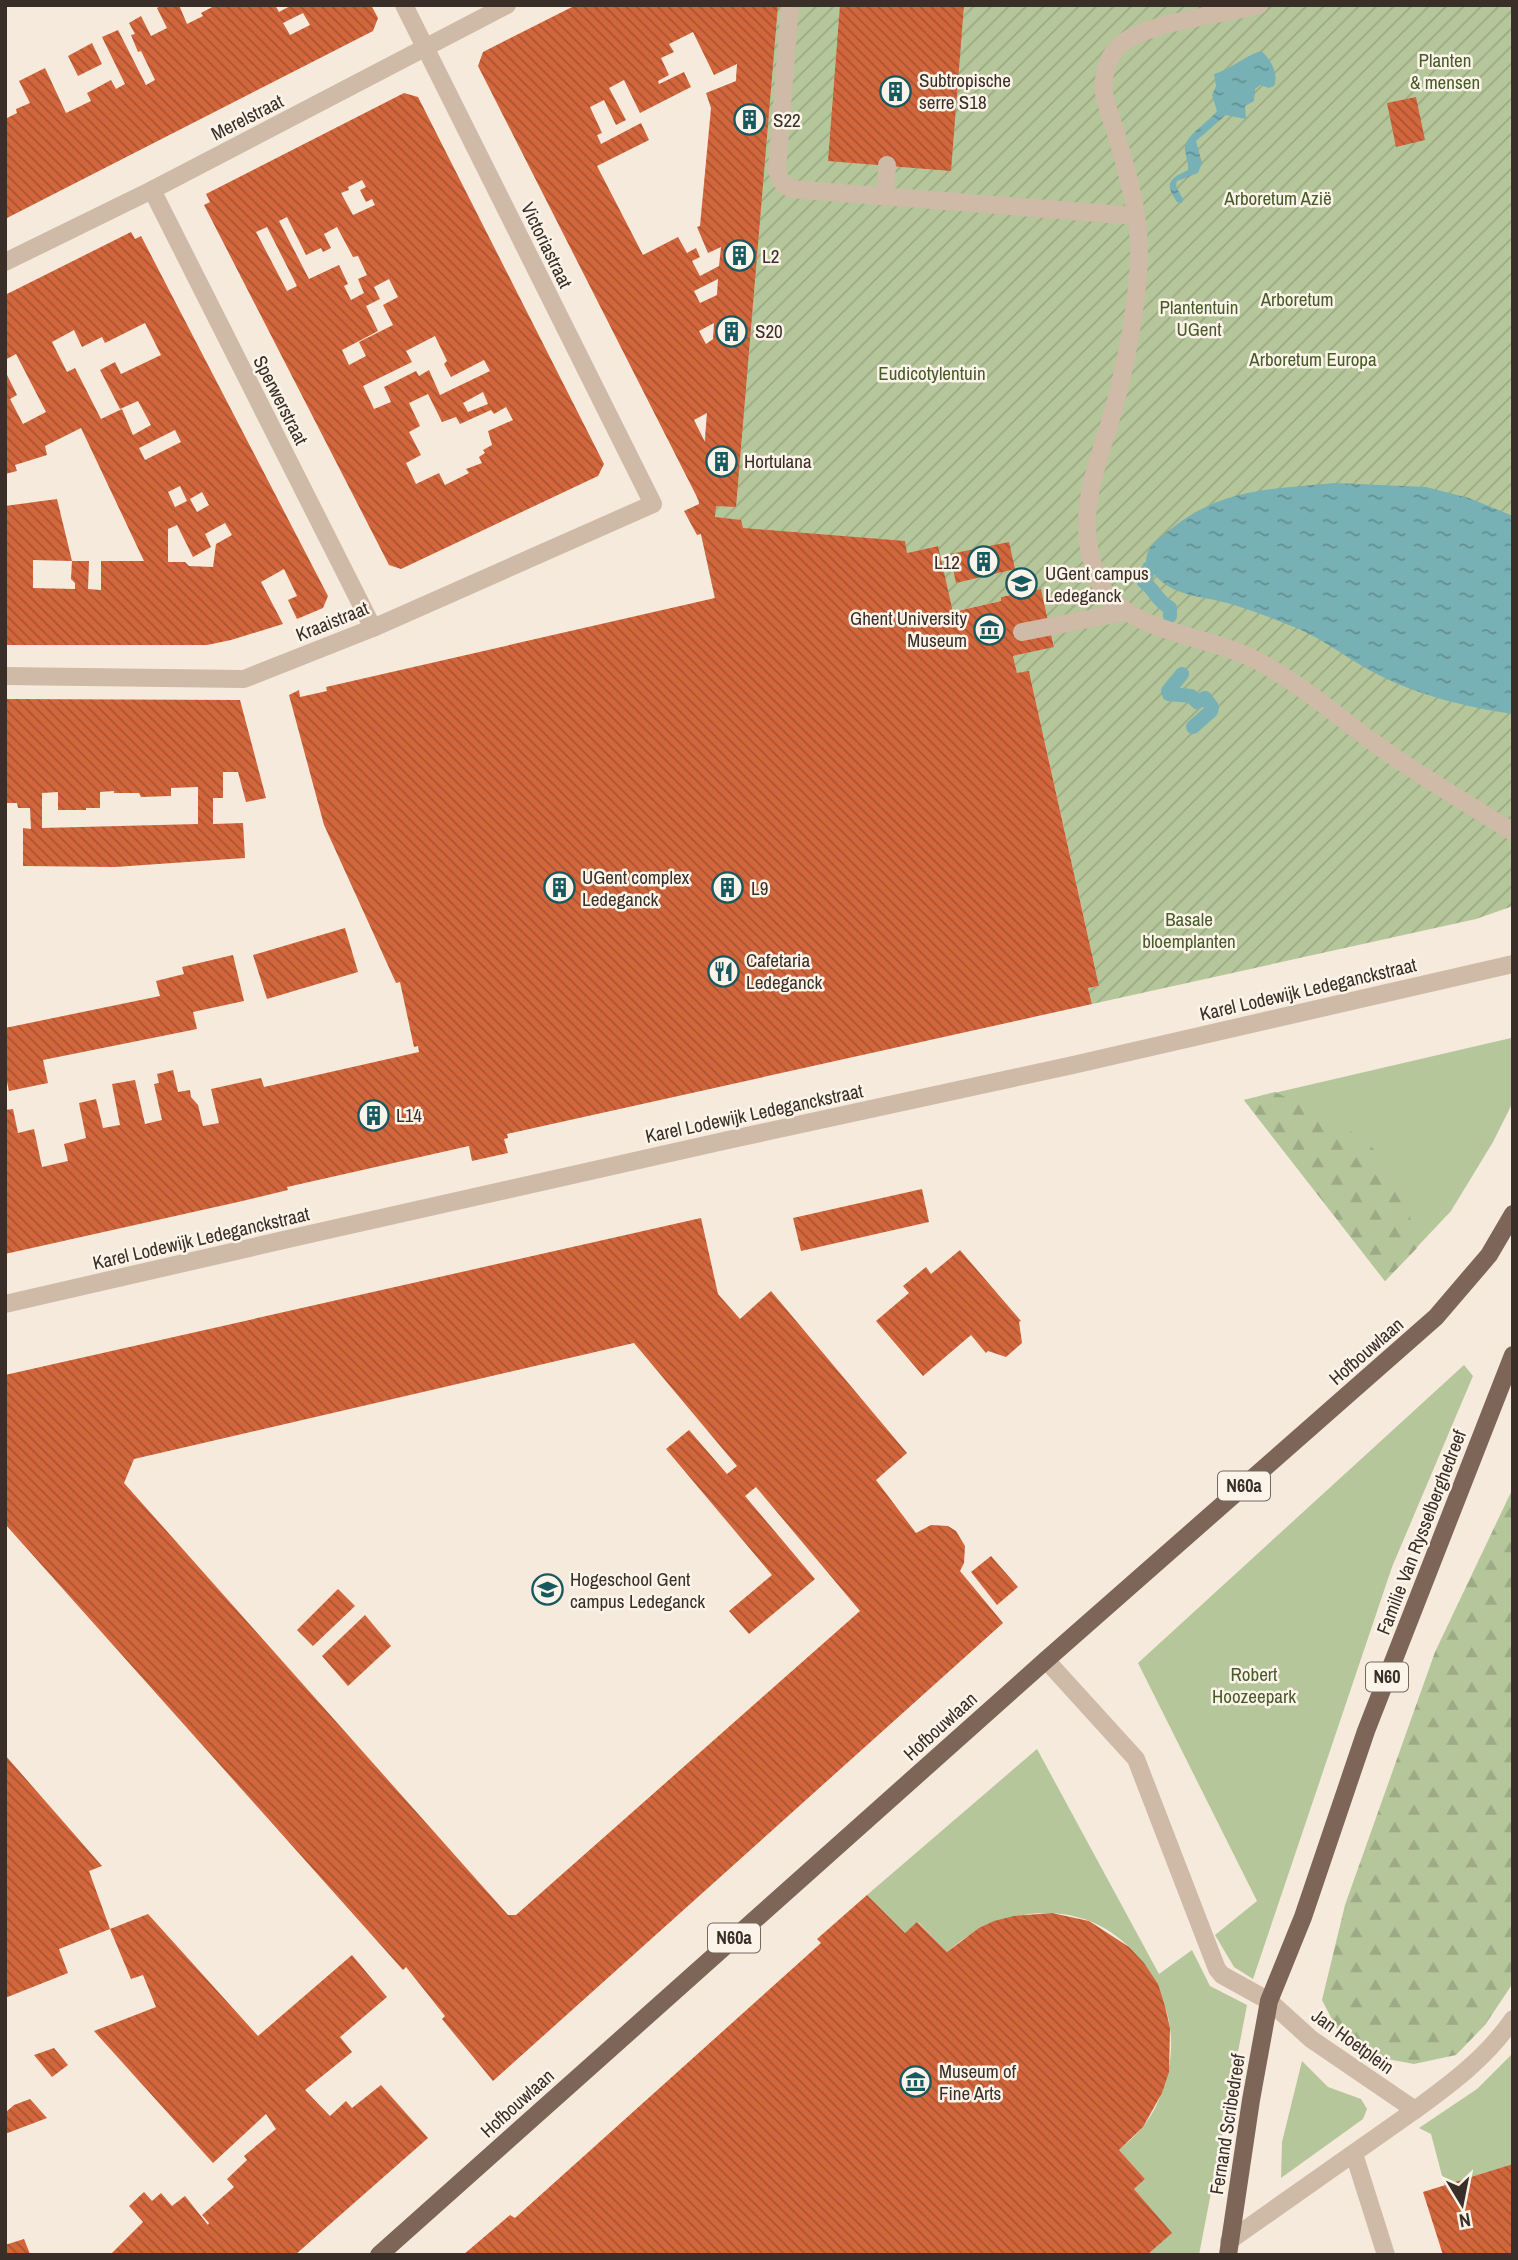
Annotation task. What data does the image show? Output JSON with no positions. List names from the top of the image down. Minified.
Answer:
{"streets":{"main road":["Hofbouwlaan","N60a","Familie Van Rysselberghedreef","N60","Fernand Scribedreef"],"street":["Merelstraat","Victoriastraat","Sperwerstraat","Kraaistraat","Karel Lodewijk Ledeganckstraat","Jan Hoetplein"]},"crossings":[["Merelstraat","Victoriastraat"],["Merelstraat","Sperwerstraat"],["Victoriastraat","Kraaistraat"],["Sperwerstraat","Kraaistraat"],["Familie Van Rysselberghedreef","Jan Hoetplein"],["Familie Van Rysselberghedreef","Fernand Scribedreef"],["Jan Hoetplein","Fernand Scribedreef"]],"parks":["Planten & mensen","Arboretum Azië","Arboretum","Plantentuin UGent","Arboretum Europa","Eudicotylentuin","Basale bloemplanten","Robert Hoozeepark"],"places":{"building":["Subtropische serre S18","S22","L2","S20","Hortulana","L12","UGent complex Ledeganck","L9","L14"],"school or university":["UGent campus Ledeganck","Hogeschool Gent campus Ledeganck"],"museum":["Ghent University Museum","Museum of Fine Arts"],"restaurant":["Cafetaria Ledeganck"]},"north":"bottom"}
